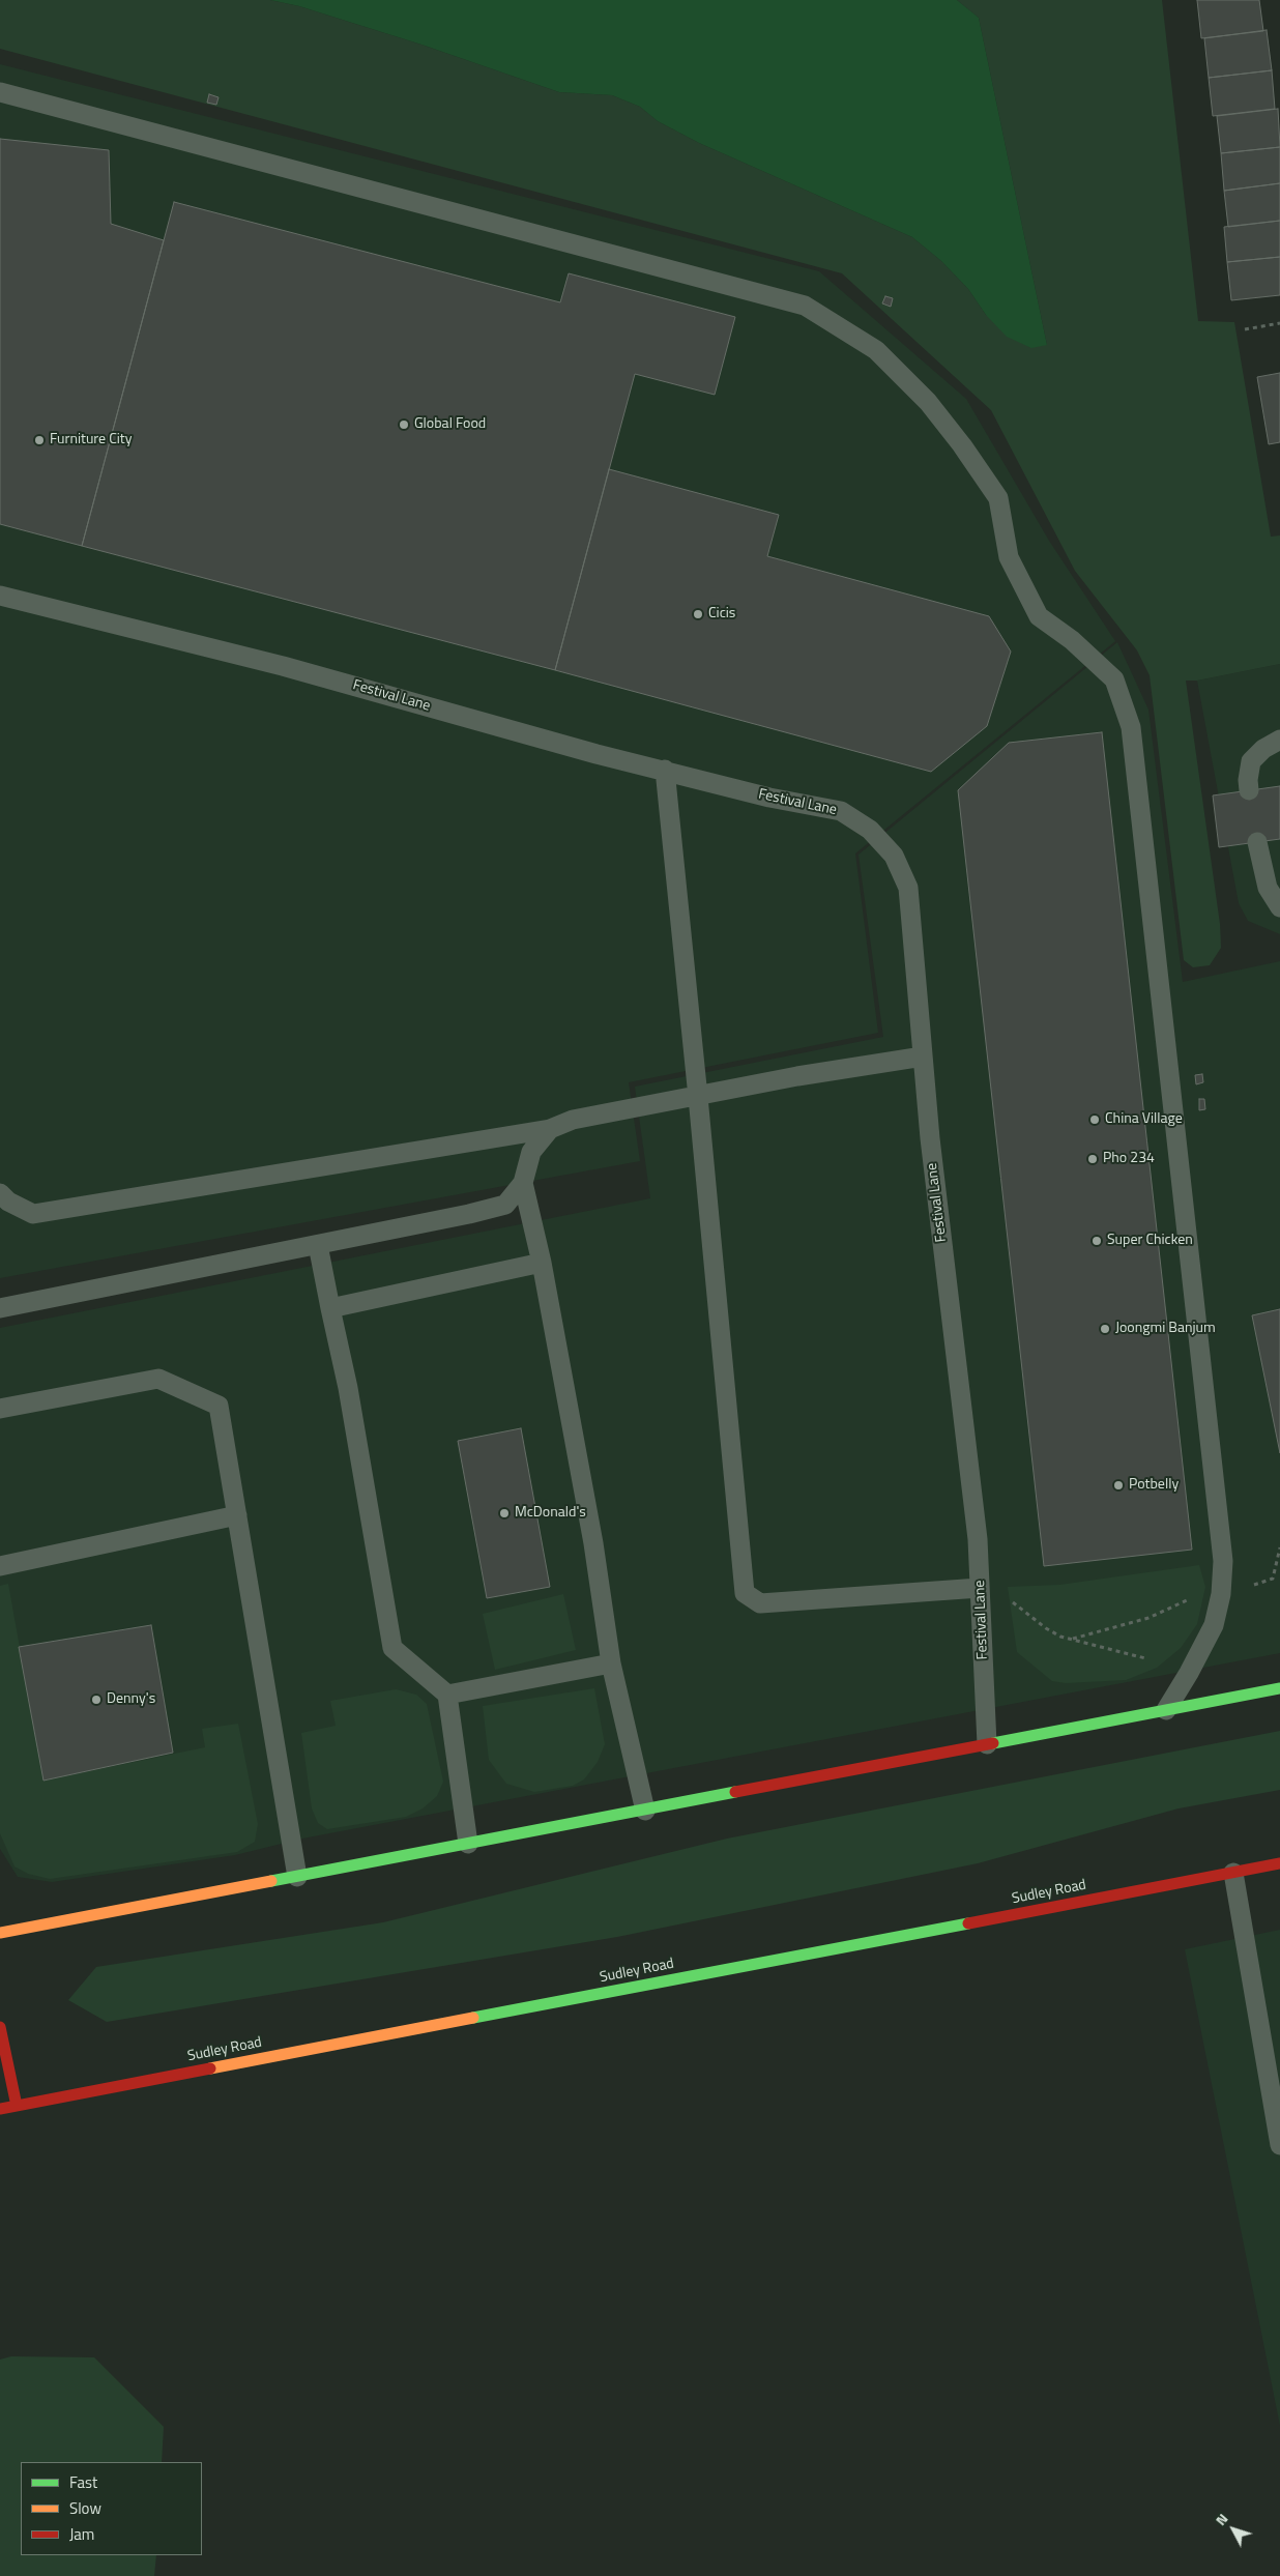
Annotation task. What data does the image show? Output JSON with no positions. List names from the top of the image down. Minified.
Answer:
{"streets":{"main road":["Sudley Road"],"lane":["Festival Lane"]},"places":["Global Food","Furniture City","Cicis","China Village","Pho 234","Super Chicken","Joongmi Banjum","Potbelly","McDonald's","Denny's"],"legend":["Fast","Slow","Jam"],"north":"top left"}
